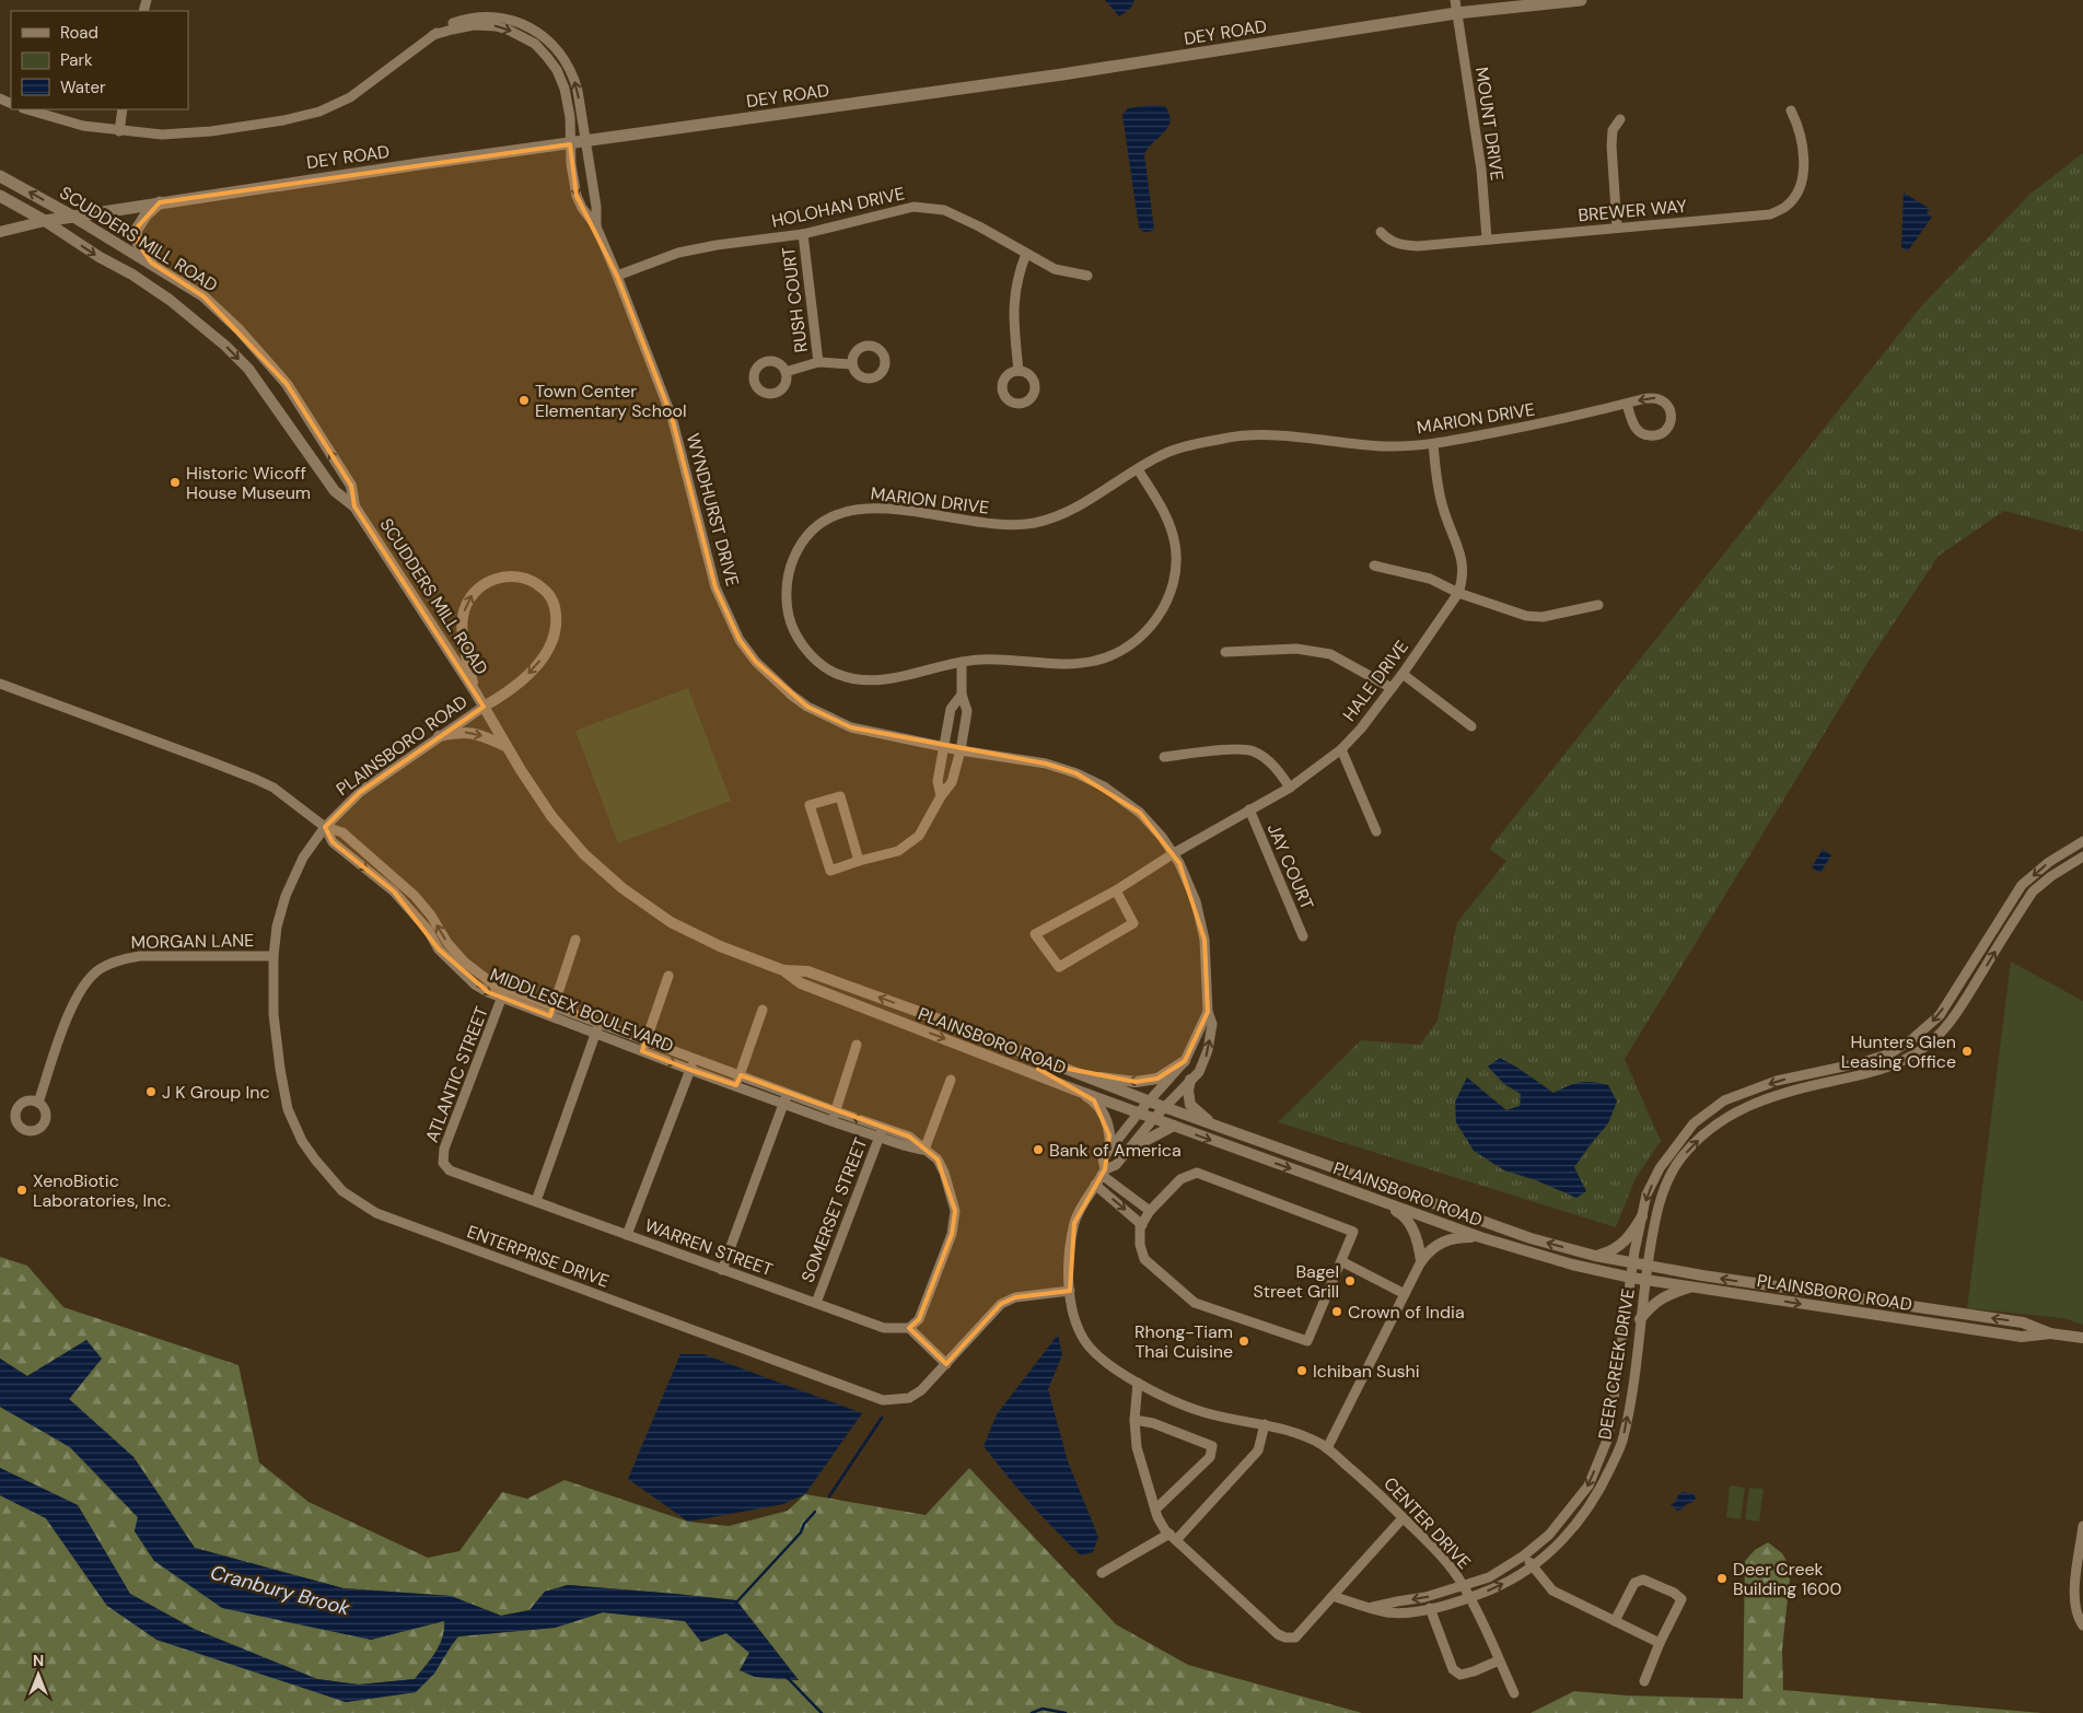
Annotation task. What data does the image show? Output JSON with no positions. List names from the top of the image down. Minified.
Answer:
{"streets":{"main road":["DEY ROAD","SCUDDERS MILL ROAD"],"street":["MOUNT DRIVE","HOLOHAN DRIVE","BREWER WAY","RUSH COURT","MARION DRIVE","WYNDHURST DRIVE","HALE DRIVE","PLAINSBORO ROAD","JAY COURT","MORGAN LANE","MIDDLESEX BOULEVARD","ATLANTIC STREET","SOMERSET STREET","WARREN STREET","ENTERPRISE DRIVE","DEER CREEK DRIVE","CENTER DRIVE"]},"crossings":[["DEY ROAD","MOUNT DRIVE"],["DEY ROAD","SCUDDERS MILL ROAD"],["DEY ROAD","WYNDHURST DRIVE"],["MOUNT DRIVE","BREWER WAY"],["HOLOHAN DRIVE","RUSH COURT"],["HOLOHAN DRIVE","WYNDHURST DRIVE"],["SCUDDERS MILL ROAD","PLAINSBORO ROAD"],["MARION DRIVE","HALE DRIVE"],["WYNDHURST DRIVE","HALE DRIVE"],["WYNDHURST DRIVE","PLAINSBORO ROAD"],["WYNDHURST DRIVE","CENTER DRIVE"],["HALE DRIVE","JAY COURT"],["PLAINSBORO ROAD","MIDDLESEX BOULEVARD"],["PLAINSBORO ROAD","ENTERPRISE DRIVE"],["PLAINSBORO ROAD","DEER CREEK DRIVE"],["PLAINSBORO ROAD","CENTER DRIVE"],["MORGAN LANE","ENTERPRISE DRIVE"],["MIDDLESEX BOULEVARD","ATLANTIC STREET"],["MIDDLESEX BOULEVARD","SOMERSET STREET"],["MIDDLESEX BOULEVARD","WARREN STREET"],["MIDDLESEX BOULEVARD","ENTERPRISE DRIVE"],["ATLANTIC STREET","WARREN STREET"],["SOMERSET STREET","WARREN STREET"],["ENTERPRISE DRIVE","CENTER DRIVE"],["DEER CREEK DRIVE","CENTER DRIVE"]],"water":["Cranbury Brook"],"places":["Town Center Elementary School","Historic Wicoff House Museum","Hunters Glen Leasing Office","J K Group Inc","Bank of America","XenoBiotic Laboratories, Inc.","Bagel Street Grill","Crown of India","Rhong-Tiam Thai Cuisine","Ichiban Sushi","Deer Creek Building 1600"],"legend":["Road","Park","Water"],"north":"top"}
